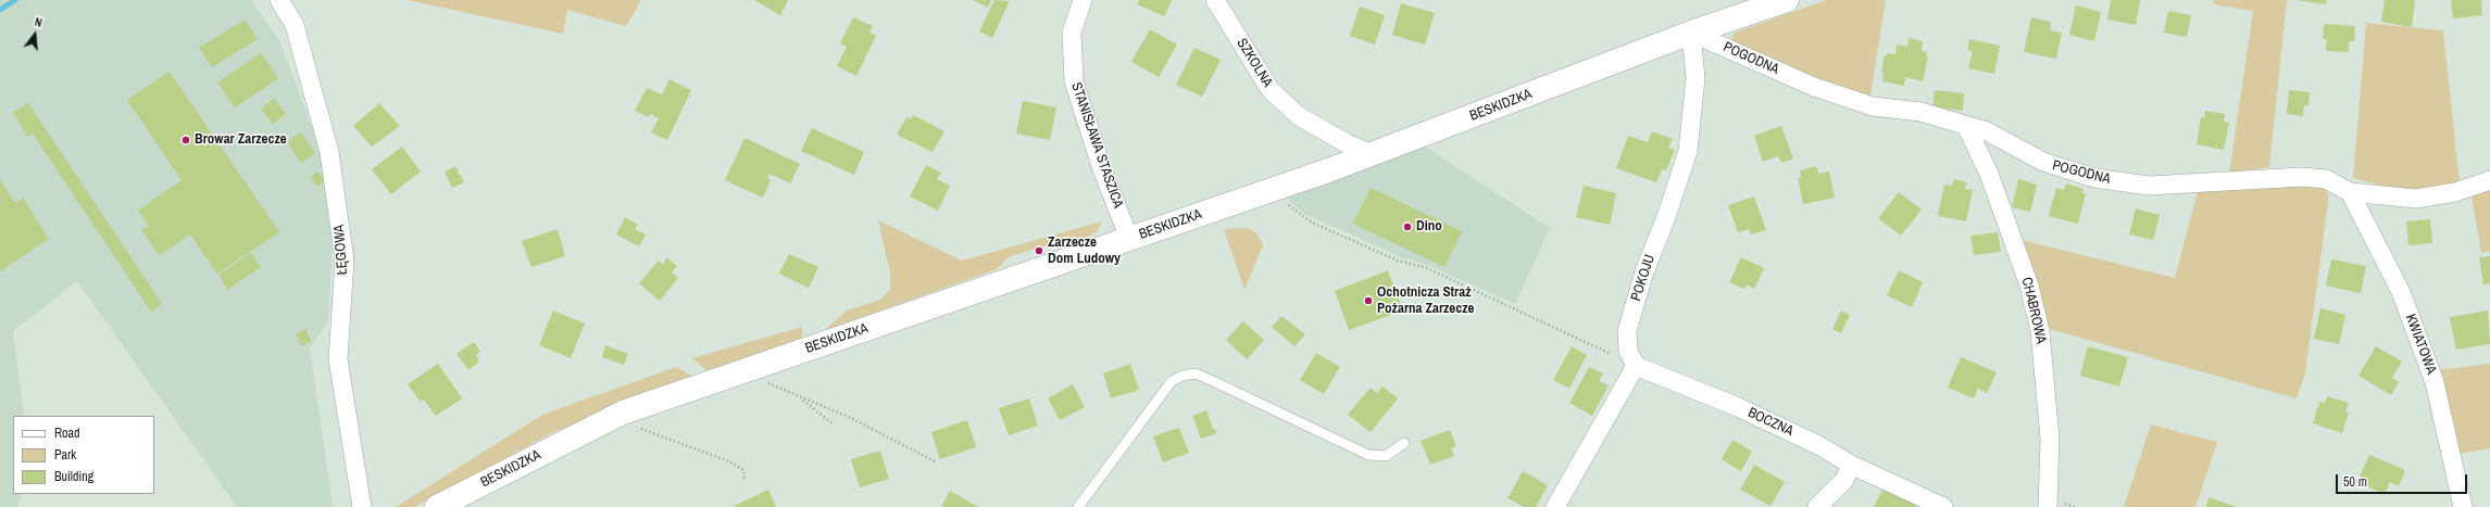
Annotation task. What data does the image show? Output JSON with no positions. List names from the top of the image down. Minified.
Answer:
{"streets":{"street":["POGODNA","SZKOLNA","BESKIDZKA","STANISŁAWA STASZICA","ŁĘGOWA","POKOJU","CHABROWA","KWIATOWA","BOCZNA"]},"crossings":[["POGODNA","BESKIDZKA"],["POGODNA","POKOJU"],["POGODNA","CHABROWA"],["POGODNA","KWIATOWA"],["SZKOLNA","BESKIDZKA"],["BESKIDZKA","STANISŁAWA STASZICA"],["BESKIDZKA","POKOJU"],["POKOJU","BOCZNA"]],"places":["Browar Zarzecze","Dino","Zarzecze Dom Ludowy","Ochotnicza Straż Pożarna Zarzecze"],"legend":["Road","Park","Building"],"scale_bar":"50 m","north":"top"}
